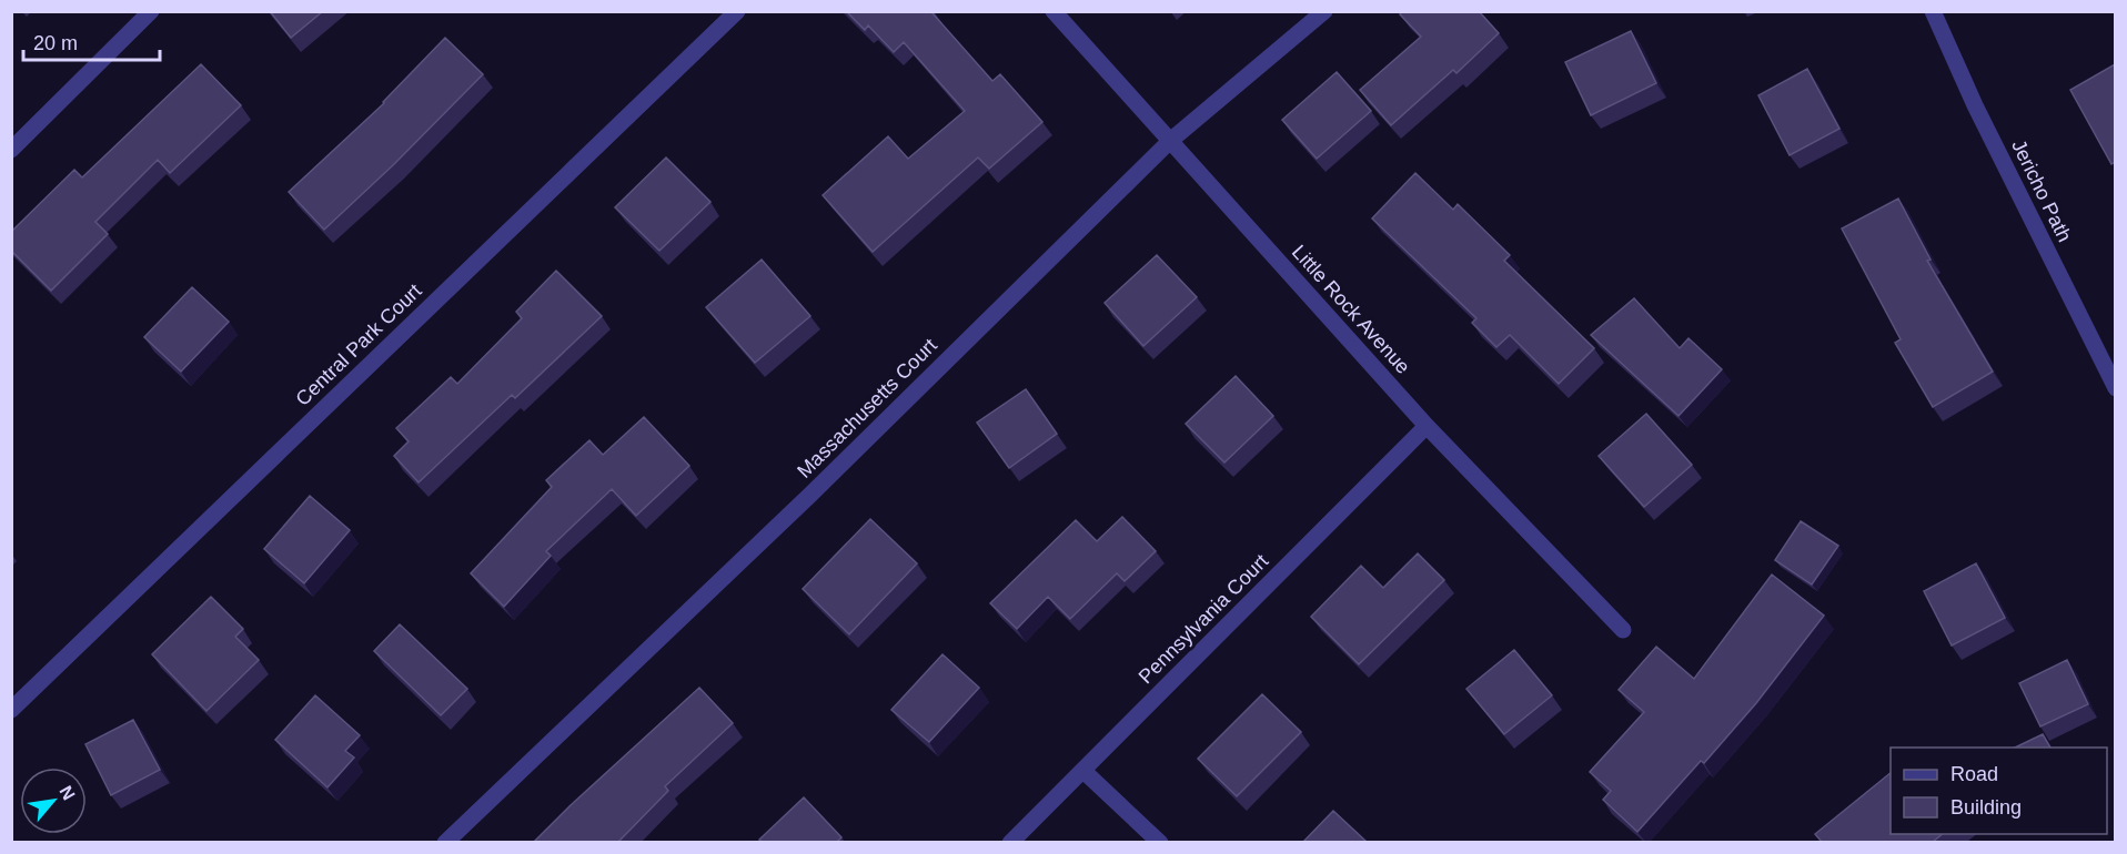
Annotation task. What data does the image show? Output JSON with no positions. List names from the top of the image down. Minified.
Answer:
{"streets":{"street":["Jericho Path","Little Rock Avenue","Central Park Court","Massachusetts Court","Pennsylvania Court"]},"crossings":[["Little Rock Avenue","Massachusetts Court"],["Little Rock Avenue","Pennsylvania Court"]],"legend":["Road","Building"],"scale_bar":"20 m","north":"top right"}
